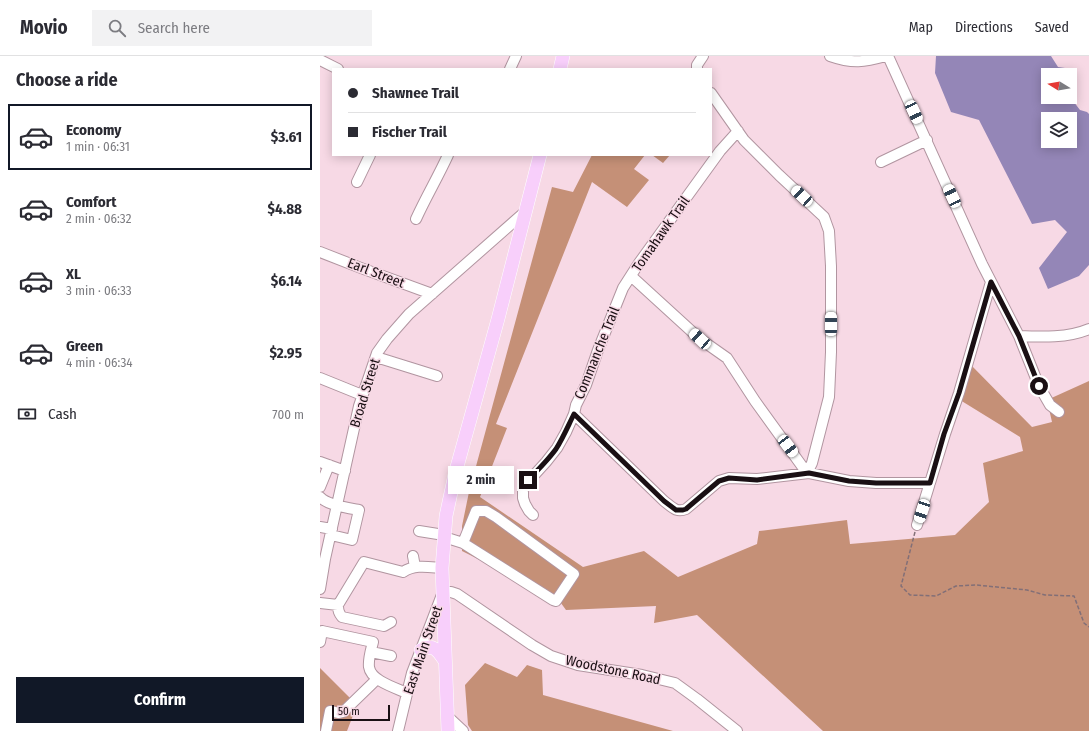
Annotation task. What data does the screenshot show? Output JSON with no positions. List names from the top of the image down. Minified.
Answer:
{"streets":{"street":["Tomahawk Trail","Earl Street","Commanche Trail","Broad Street","East Main Street","Woodstone Road"]},"crossings":[["Tomahawk Trail","Commanche Trail"],["Earl Street","Broad Street"],["East Main Street","Woodstone Road"]],"scale_bar":"50 m","north":"left","page":{"header":"Movio","search":"Search here","nav":["Map","Directions","Saved"],"heading":"Choose a ride","banner":["Shawnee Trail","Fischer Trail"],"list":[{"name":"Economy","note":"1 min · 06:31","value":"$3.61"},{"name":"Comfort","note":"2 min · 06:32","value":"$4.88"},{"name":"XL","note":"3 min · 06:33","value":"$6.14"},{"name":"Green","note":"4 min · 06:34","value":"$2.95"}],"pay":["Cash","700 m"],"bubble":"2 min","buttons":"Confirm","scale":"50 m"}}
